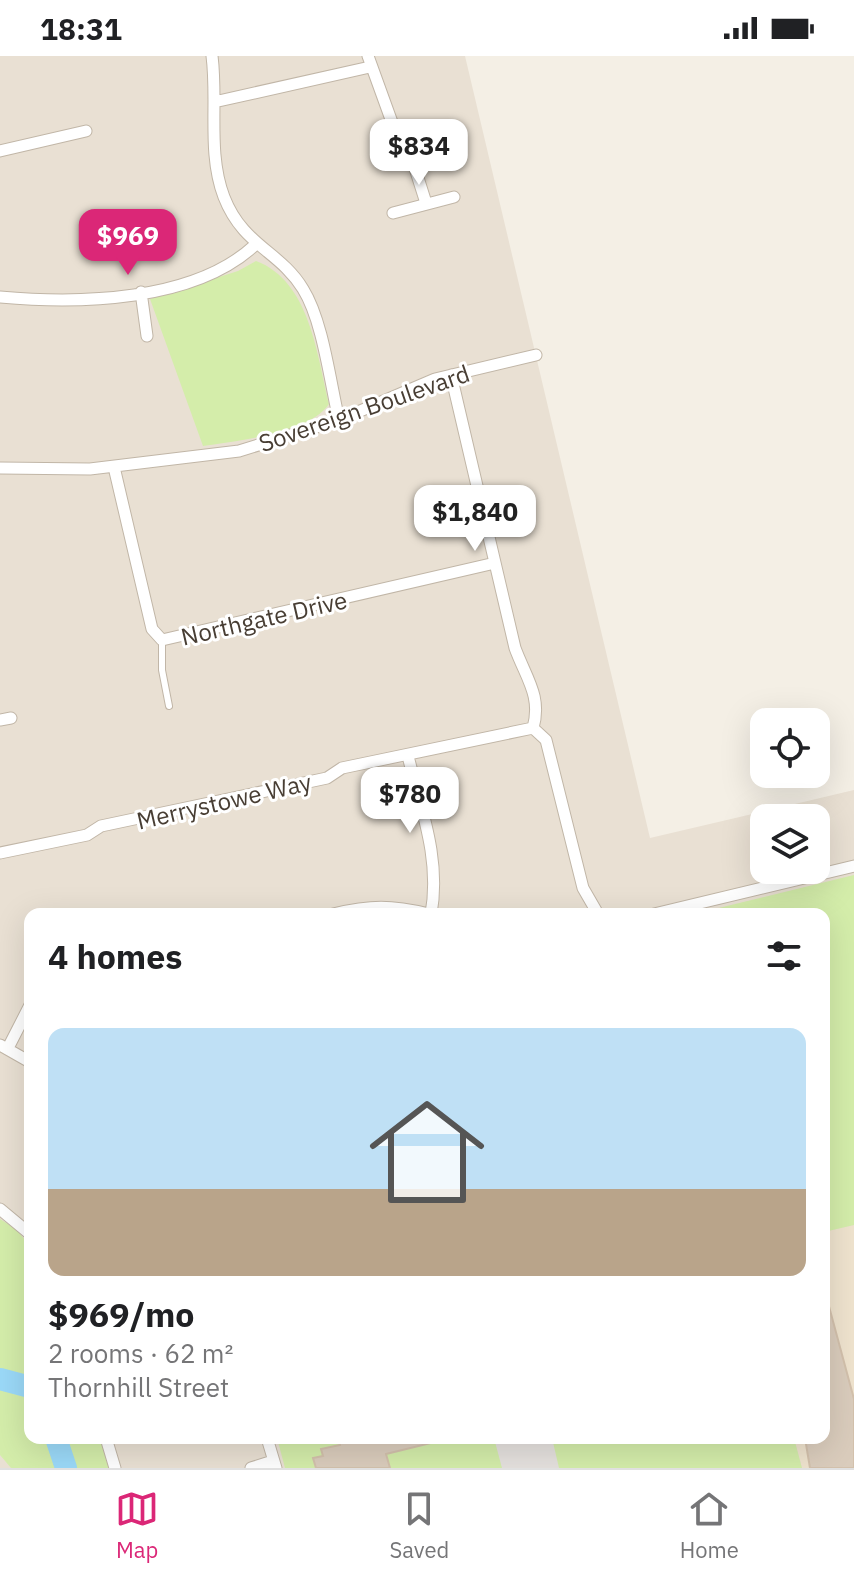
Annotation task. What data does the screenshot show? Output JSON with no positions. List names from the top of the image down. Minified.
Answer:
{"streets":{"street":["Sovereign Boulevard","Northgate Drive","Merrystowe Way"]},"crossings":[["Sovereign Boulevard","Northgate Drive"]],"page":{"status":"18:31","price":["$834","$969","$1,840","$780"],"heading":"4 homes","list":[{"name":"$969/mo","note":"2 rooms · 62 m² · Thornhill Street"}],"tabs":["Map","Saved","Home"]}}
